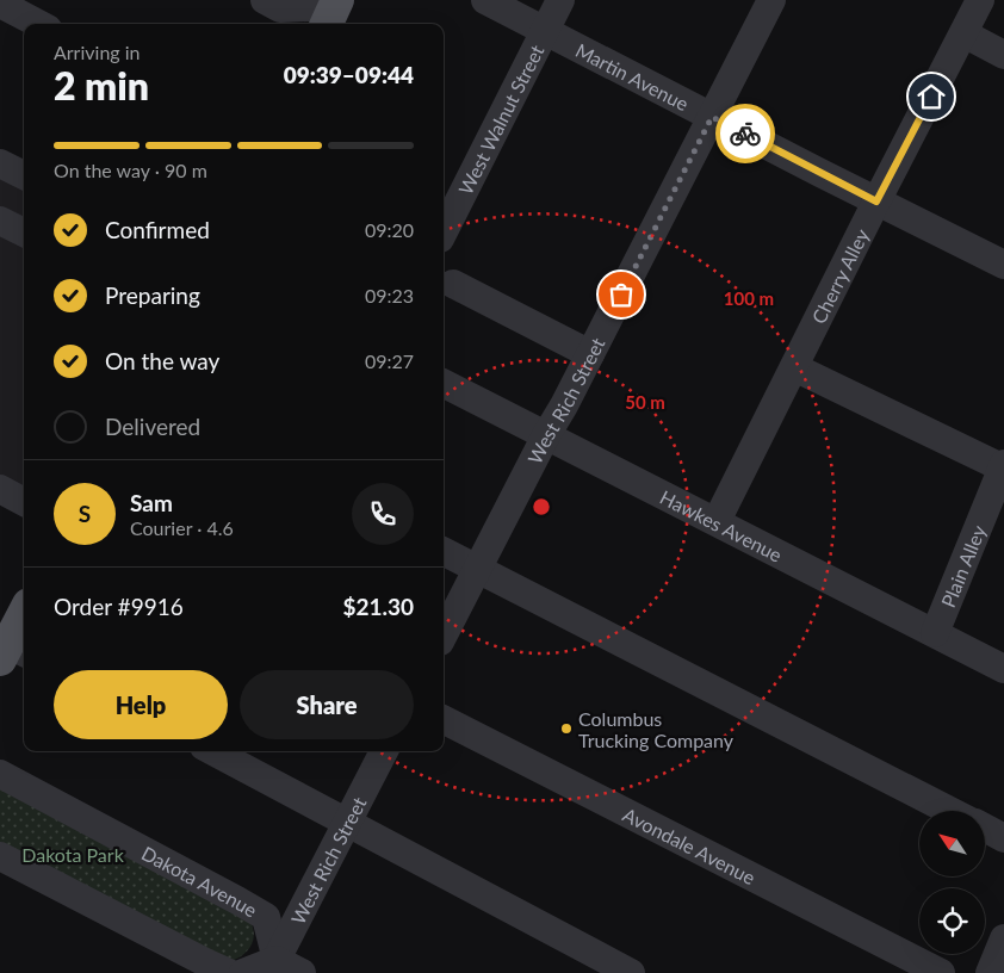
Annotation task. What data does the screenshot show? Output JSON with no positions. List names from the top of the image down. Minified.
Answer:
{"streets":{"street":["Martin Avenue","West Walnut Street","Cherry Alley","West Rich Street","Hawkes Avenue","Plain Alley","Avondale Avenue","Dakota Avenue"]},"crossings":[["Martin Avenue","West Walnut Street"],["Martin Avenue","Cherry Alley"],["Martin Avenue","West Rich Street"],["Cherry Alley","Hawkes Avenue"],["West Rich Street","Hawkes Avenue"],["West Rich Street","Dakota Avenue"],["Hawkes Avenue","Plain Alley"]],"parks":["Dakota Park"],"places":["Columbus Trucking Company"],"north":"top left","page":{"heading":["2 min","Arriving in","09:39–09:44"],"panel":["Sam","Courier · 4.6","Order #9916","$21.30"],"bar":"On the way · 90 m","list":[["Confirmed","09:20"],["Preparing","09:23"],["On the way","09:27"],"Delivered"],"round":"S","buttons":["Help","Share"]},"rings":["100 m","50 m"]}
